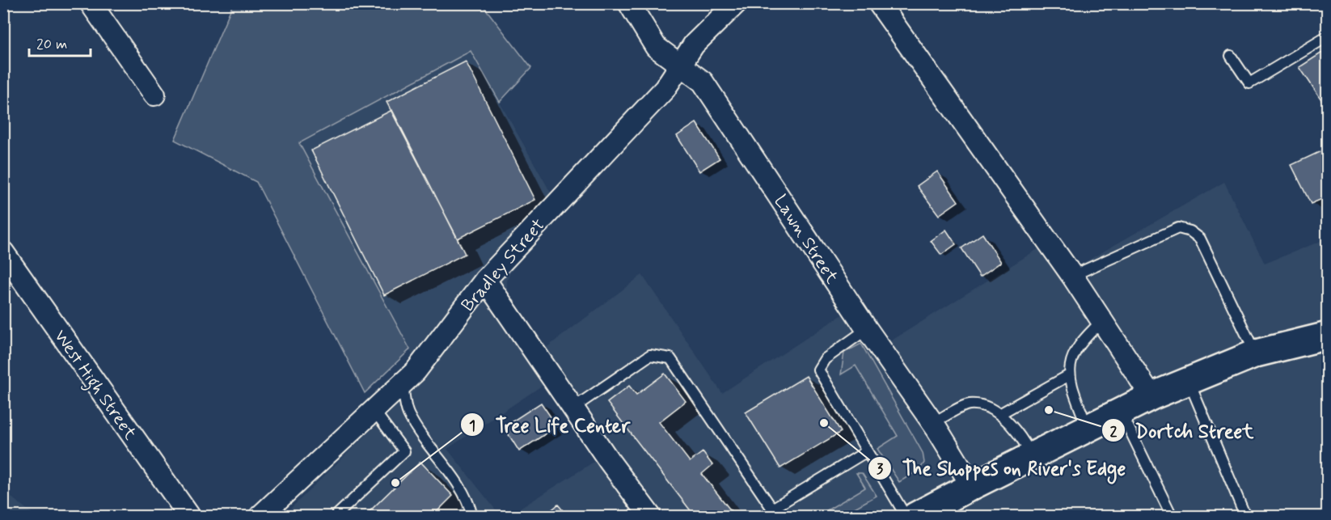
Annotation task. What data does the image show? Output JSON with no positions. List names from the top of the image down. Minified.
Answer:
{"streets":{"street":["Lawn Street","Bradley Street","West High Street"]},"crossings":[["Lawn Street","Bradley Street"]],"places":["Dortch Street","The Shoppes on River's Edge","Tree Life Center"],"scale_bar":"20 m"}
